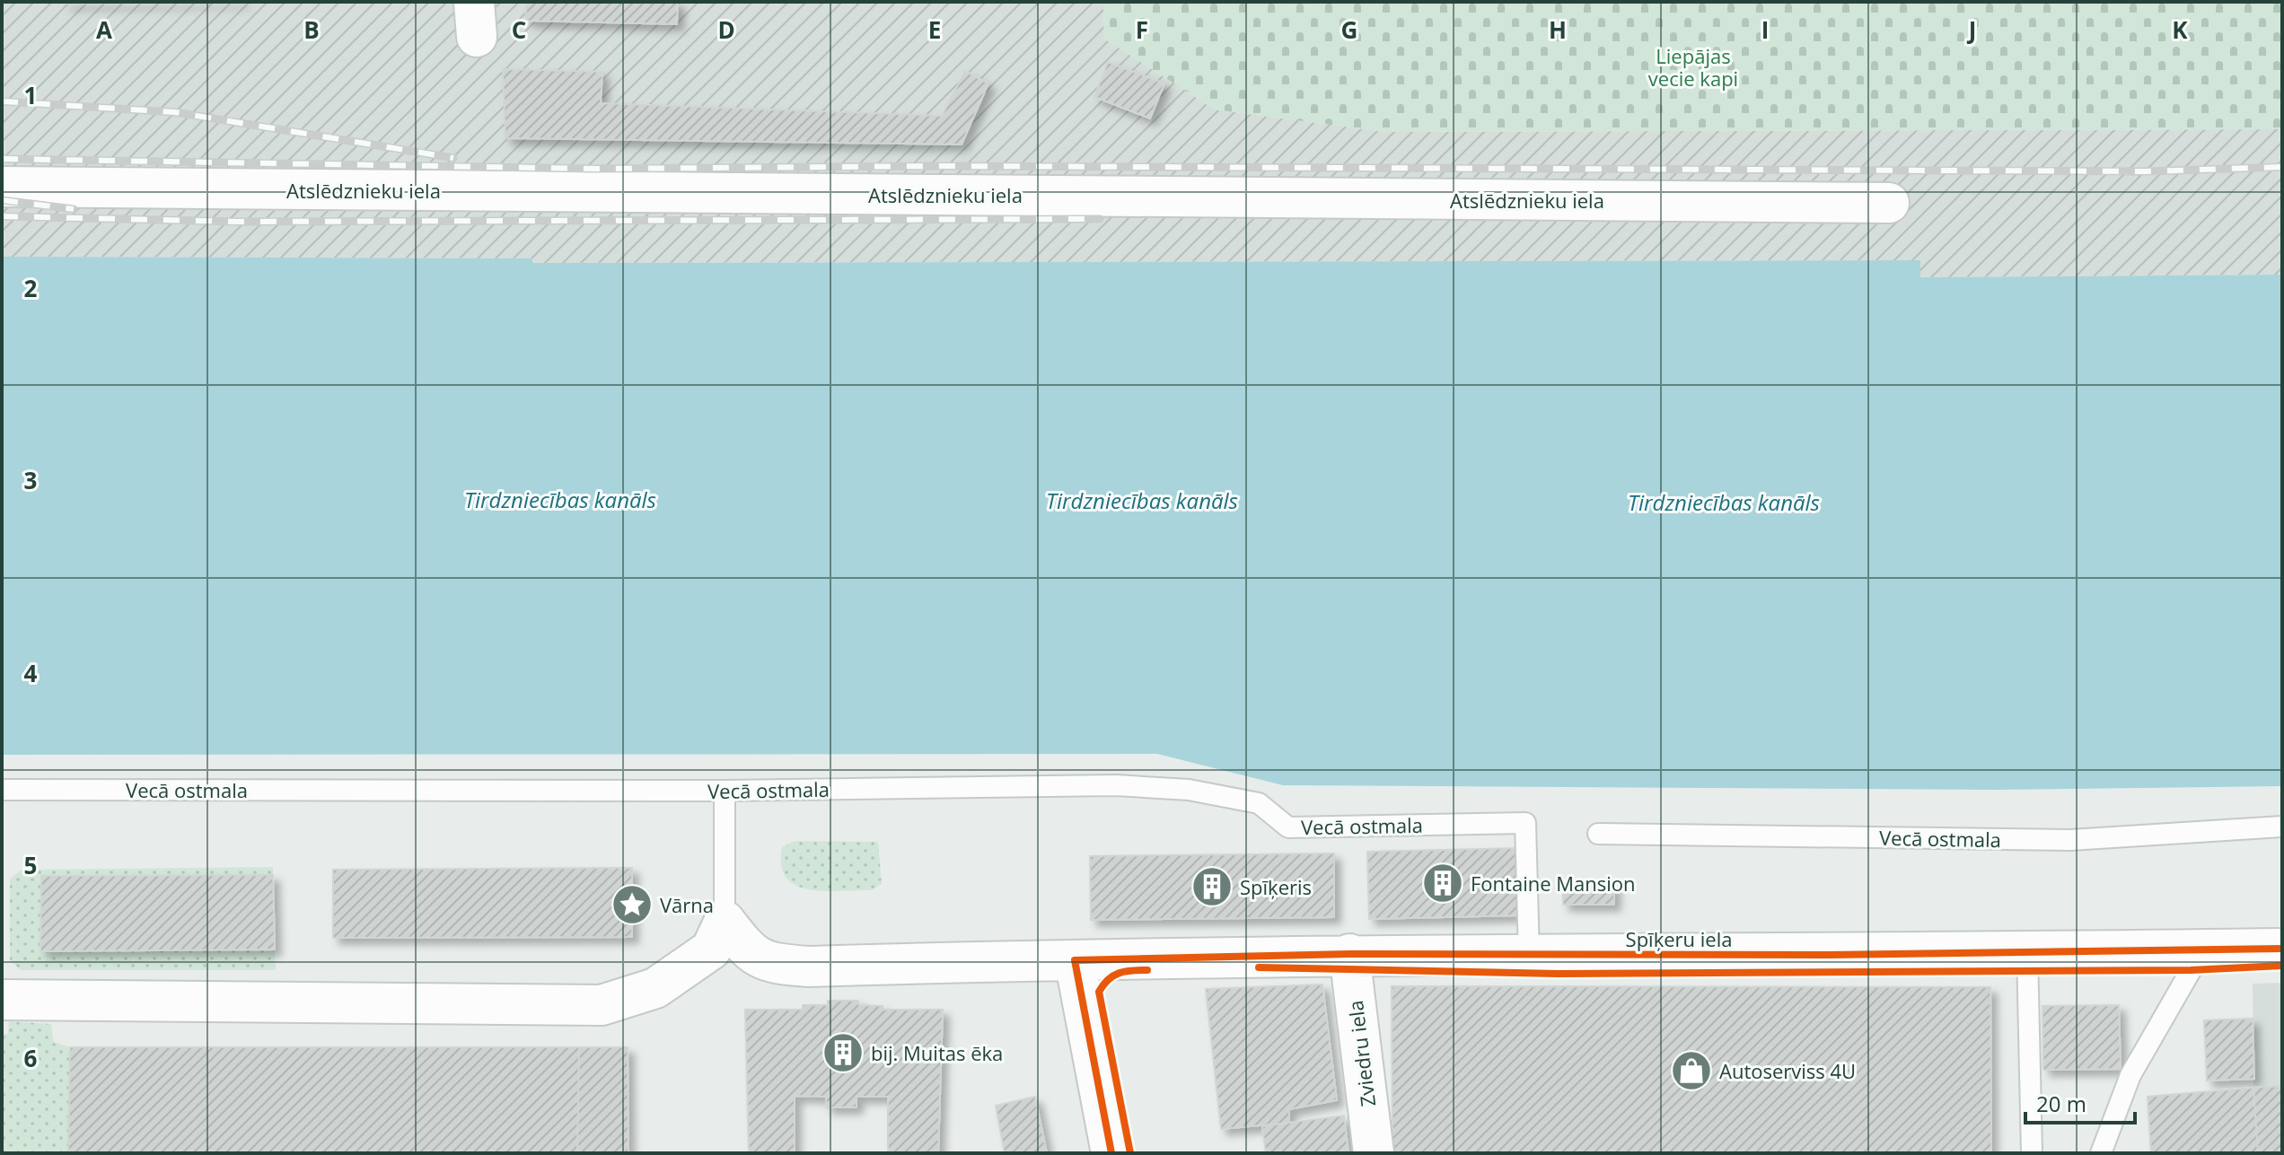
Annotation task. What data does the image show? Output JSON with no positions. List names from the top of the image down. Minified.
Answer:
{"streets":{"street":["Atslēdznieku iela","Spīķeru iela","Zviedru iela"],"lane":["Vecā ostmala"]},"crossings":[["Vecā ostmala","Spīķeru iela"],["Spīķeru iela","Zviedru iela"]],"water":["Tirdzniecības kanāls"],"parks":["Liepājas vecie kapi"],"places":{"building":["Fontaine Mansion","Spīķeris","bij. Muitas ēka"],"place":["Vārna"],"shop":["Autoserviss 4U"]},"scale_bar":"20 m","grid":{"columns":["A","B","C","D","E","F","G","H","I","J","K"],"rows":["1","2","3","4","5","6"]}}
